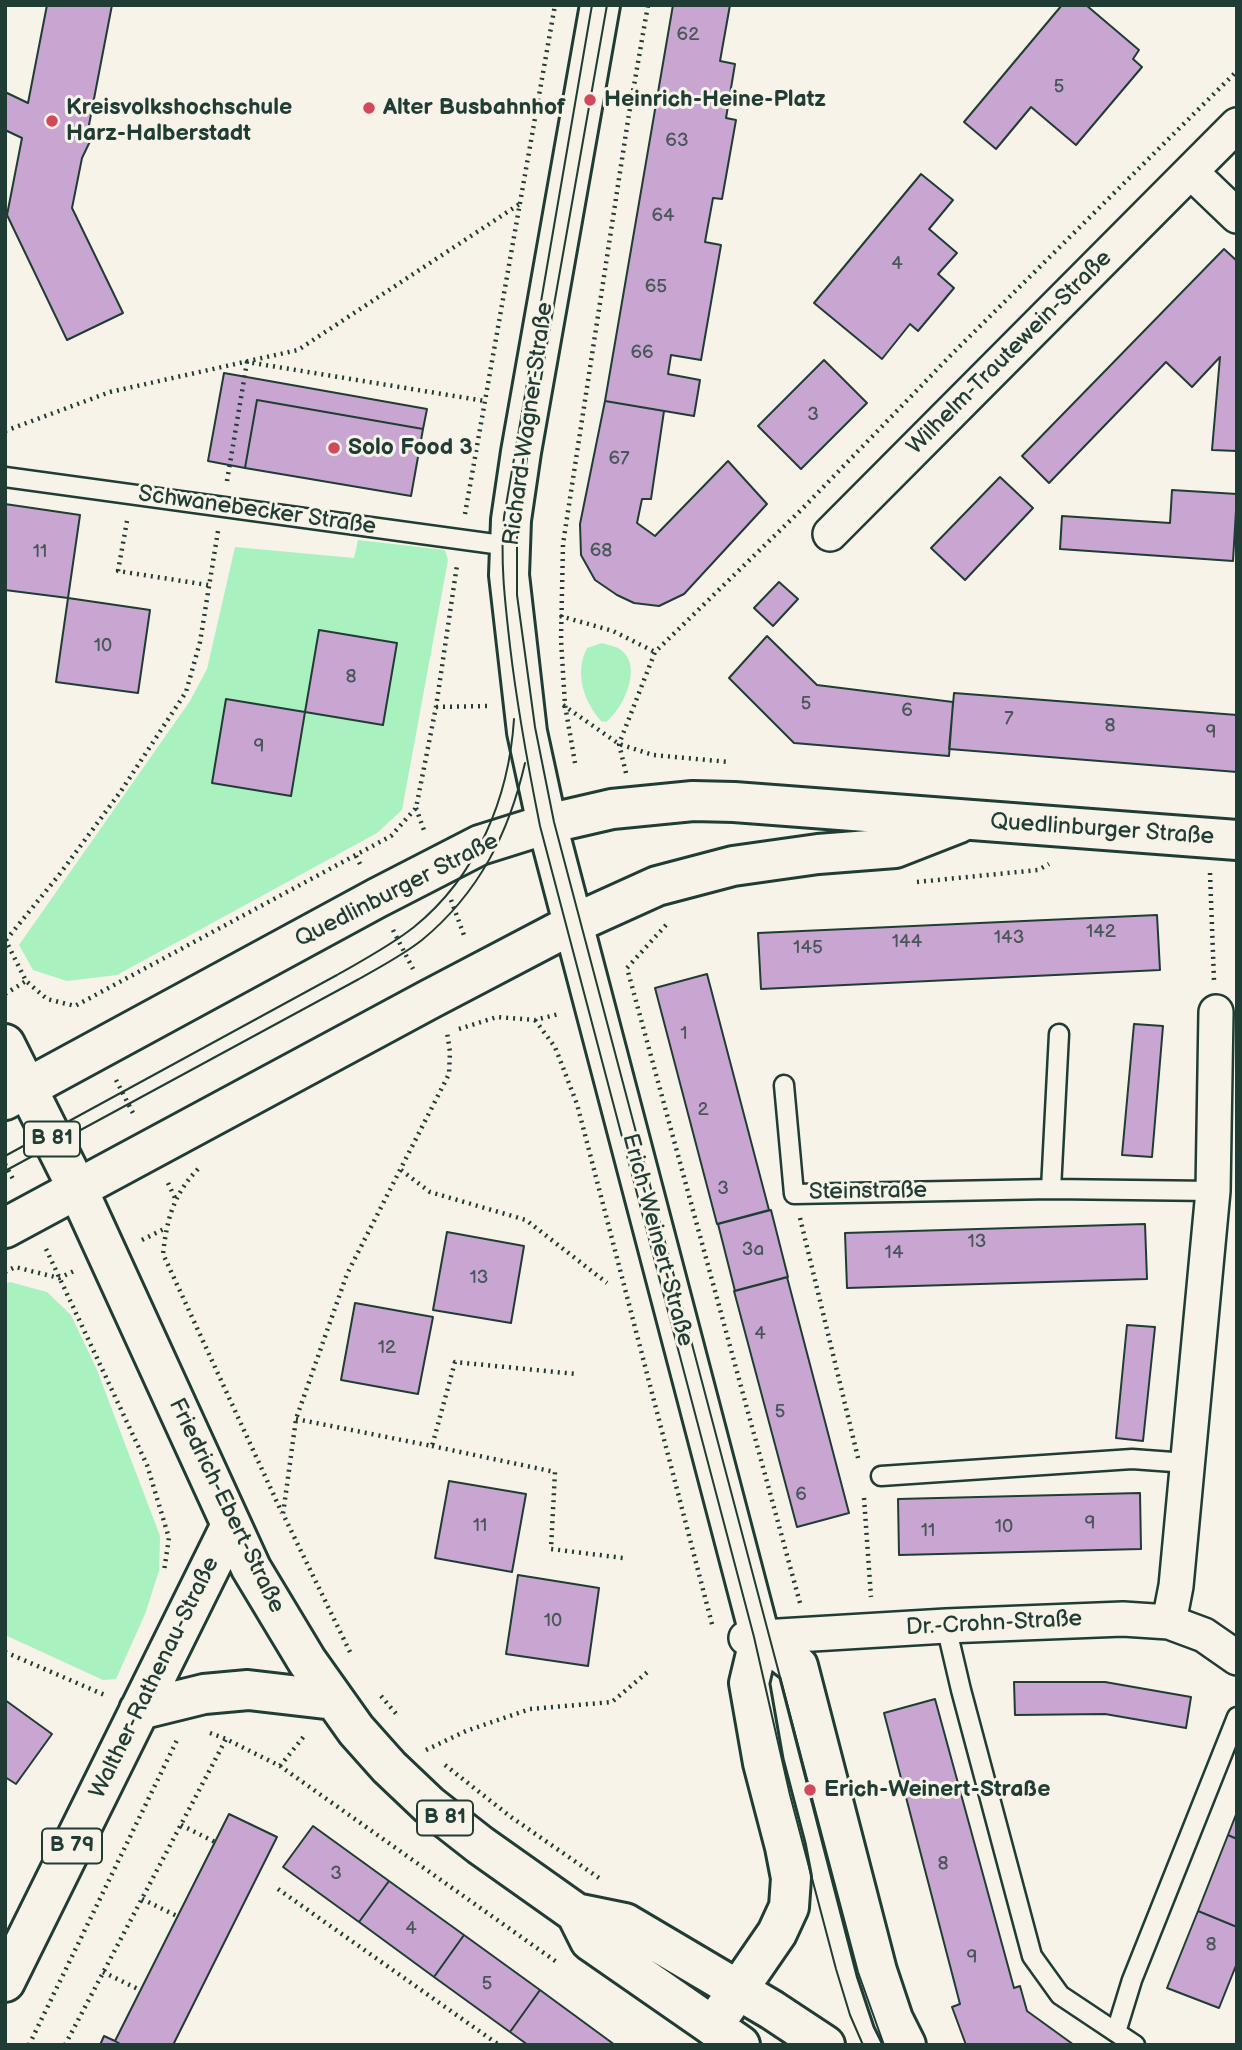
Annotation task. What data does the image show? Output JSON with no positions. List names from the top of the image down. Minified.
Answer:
{"streets":{"main road":["Richard-Wagner-Straße","Quedlinburger Straße","B 81","Erich-Weinert-Straße","Friedrich-Ebert-Straße","Walther-Rathenau-Straße","B 79"],"street":["Wilhelm-Trautewein-Straße","Dr.-Crohn-Straße"],"lane":["Schwanebecker Straße","Steinstraße"]},"crossings":[["Richard-Wagner-Straße","Schwanebecker Straße"],["Richard-Wagner-Straße","Quedlinburger Straße"],["Richard-Wagner-Straße","Erich-Weinert-Straße"],["Quedlinburger Straße","B 81"],["Quedlinburger Straße","Erich-Weinert-Straße"],["Quedlinburger Straße","Friedrich-Ebert-Straße"],["B 81","Friedrich-Ebert-Straße"],["Erich-Weinert-Straße","Friedrich-Ebert-Straße"],["Erich-Weinert-Straße","Dr.-Crohn-Straße"],["Friedrich-Ebert-Straße","Walther-Rathenau-Straße"]],"places":["Heinrich-Heine-Platz","Alter Busbahnhof","Kreisvolkshochschule Harz-Halberstadt","Solo Food 3","Erich-Weinert-Straße"],"house_numbers":["62","5","63","64","4","65","66","3","67","68","11","10","8","5","6","7","8","9","9","142","143","144","145","1","2","3","13","3a","14","13","4","12","5","6","9","11","10","11","10","8","3","4","8","9","5"]}
